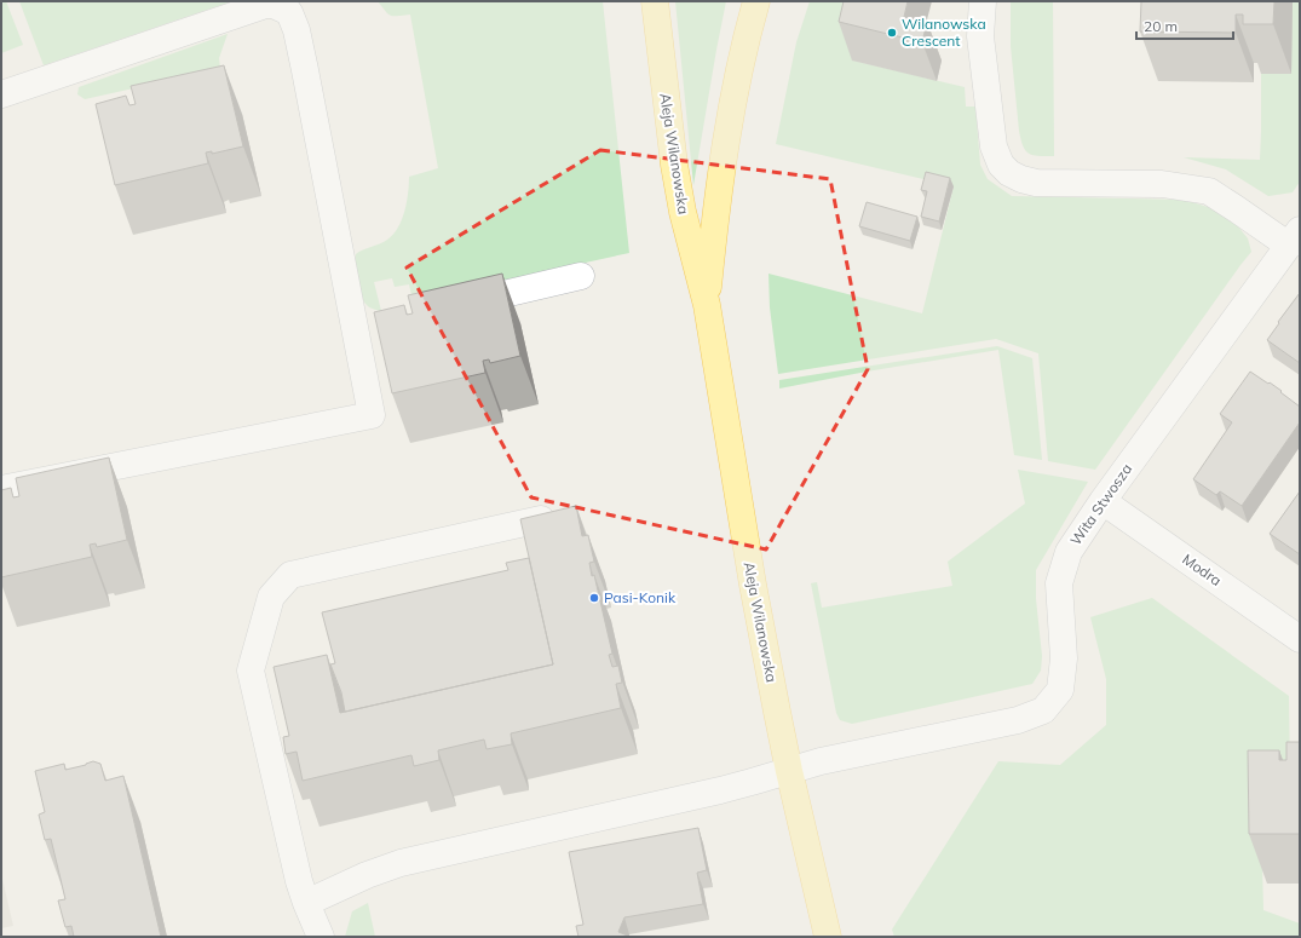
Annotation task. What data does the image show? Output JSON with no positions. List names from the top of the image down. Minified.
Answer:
{"streets":{"main road":["Aleja Wilanowska"],"street":["Wita Stwosza","Modra"]},"crossings":[["Aleja Wilanowska","Wita Stwosza"],["Wita Stwosza","Modra"]],"places":["Wilanowska Crescent","Pasi-Konik"],"scale_bar":"20 m"}
